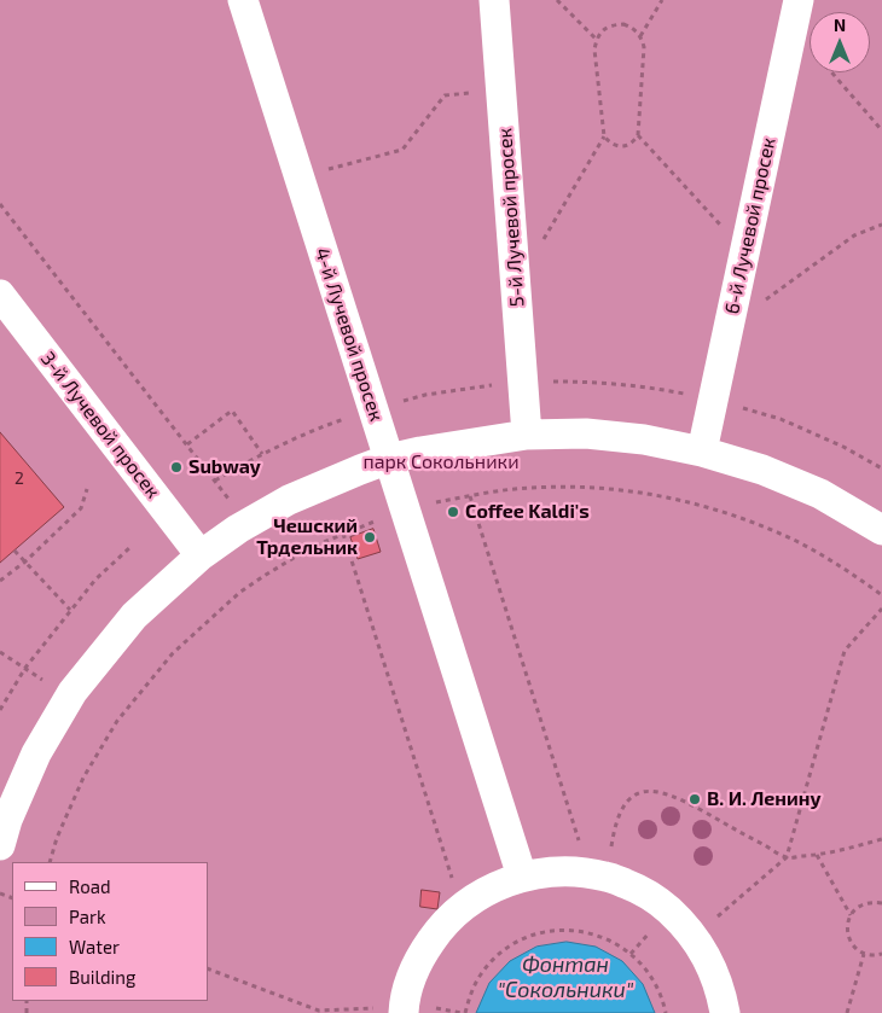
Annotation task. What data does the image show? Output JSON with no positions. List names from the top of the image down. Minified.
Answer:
{"streets":{"street":["5-й Лучевой просек","6-й Лучевой просек","4-й Лучевой просек","3-й Лучевой просек"]},"water":["Фонтан \"Сокольники\""],"parks":["парк Сокольники"],"places":["Subway","Coffee Kaldi's","Чешский Трдельник","В. И. Ленину"],"house_numbers":["2"],"legend":["Road","Park","Water","Building"],"north":"top"}
